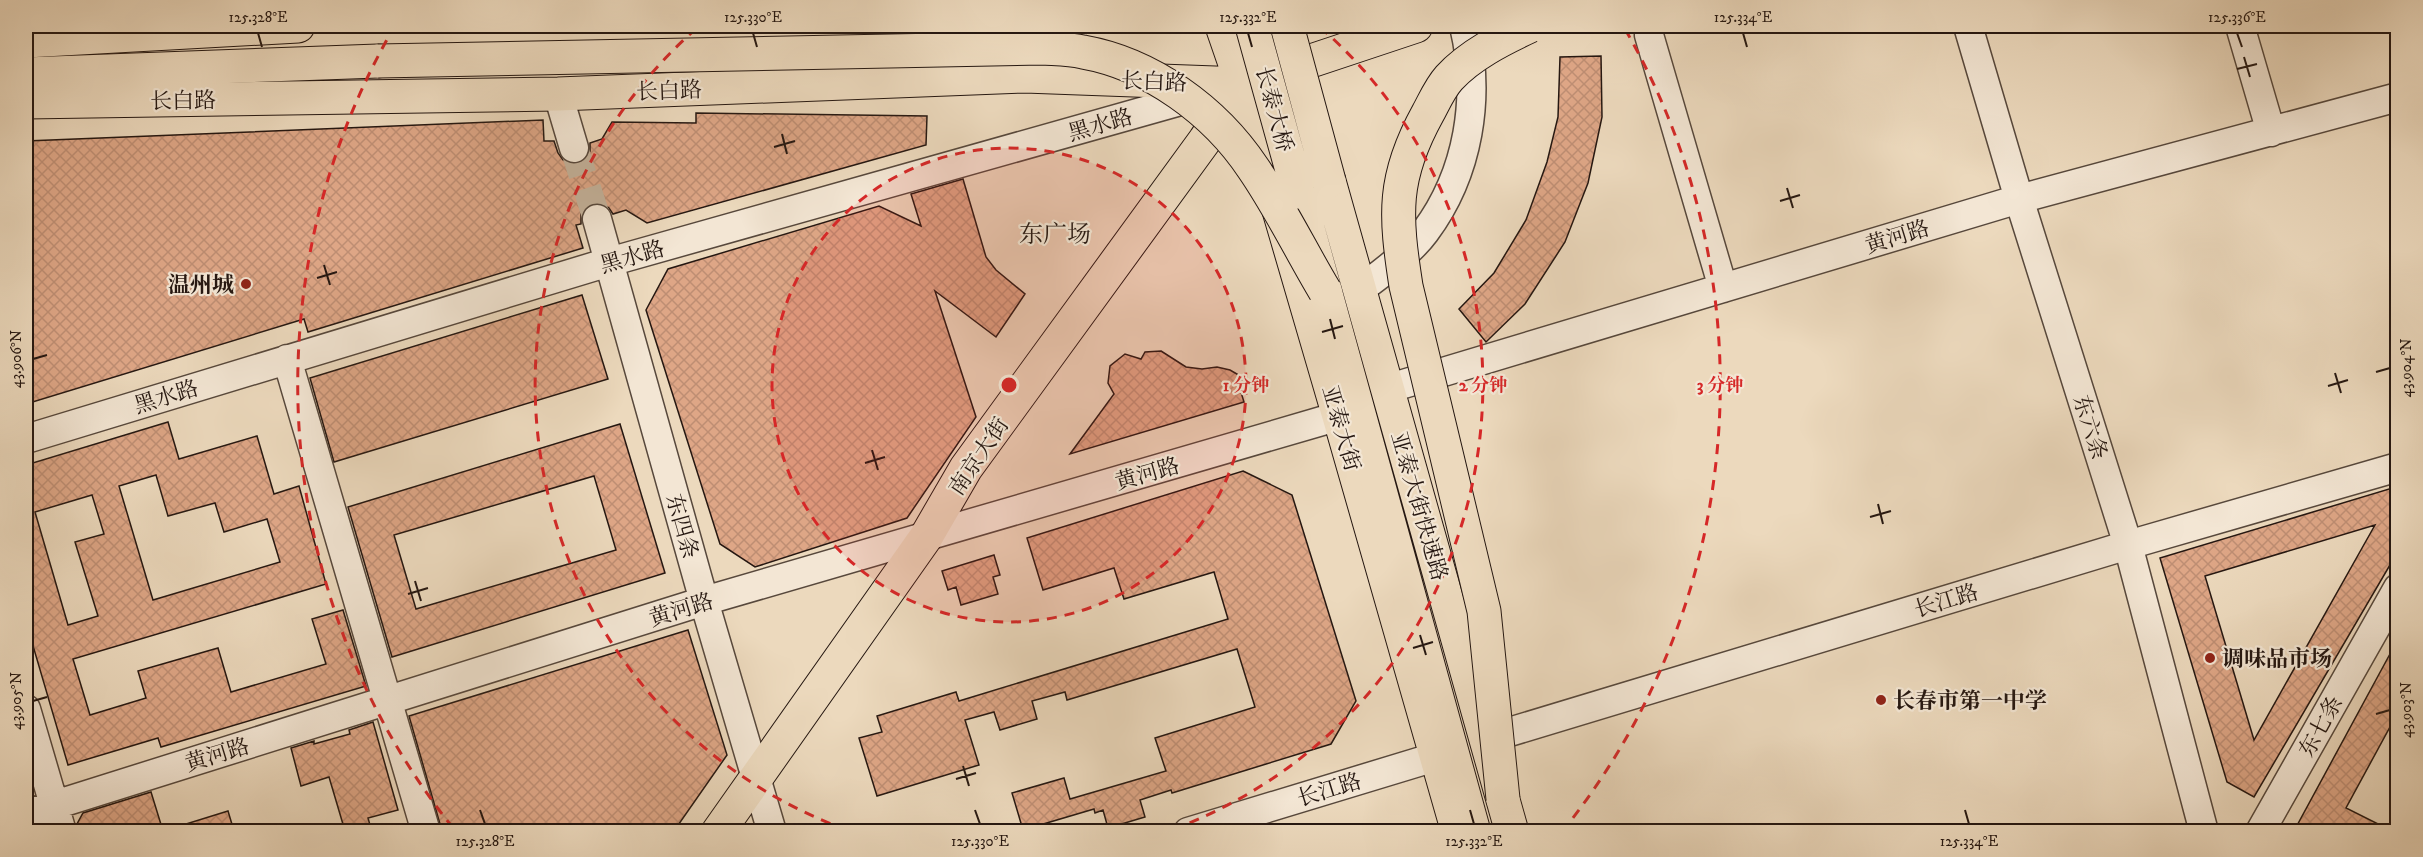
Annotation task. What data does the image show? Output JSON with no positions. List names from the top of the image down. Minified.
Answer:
{"streets":{"main road":["长白路","长泰大桥","亚泰大街","南京大街","亚泰大街快速路"],"street":["黑水路","黄河路","东六条","东四条","长江路","东七条"]},"crossings":[["长白路","黑水路"],["长白路","亚泰大街"],["长白路","南京大街"],["长泰大桥","亚泰大街快速路"],["黑水路","亚泰大街"],["黑水路","南京大街"],["黑水路","东四条"],["黄河路","东六条"],["黄河路","亚泰大街"],["黄河路","南京大街"],["黄河路","东四条"],["东六条","长江路"],["亚泰大街","南京大街"],["亚泰大街","长江路"],["南京大街","东四条"]],"districts":["东广场"],"places":["温州城","调味品市场","长春市第一中学"],"coordinates":["125.328°E","125.330°E","125.332°E","125.334°E","125.336°E","43.906°N","43.904°N","43.905°N","43.903°N"],"rings":["1 分钟","2 分钟","3 分钟"]}
